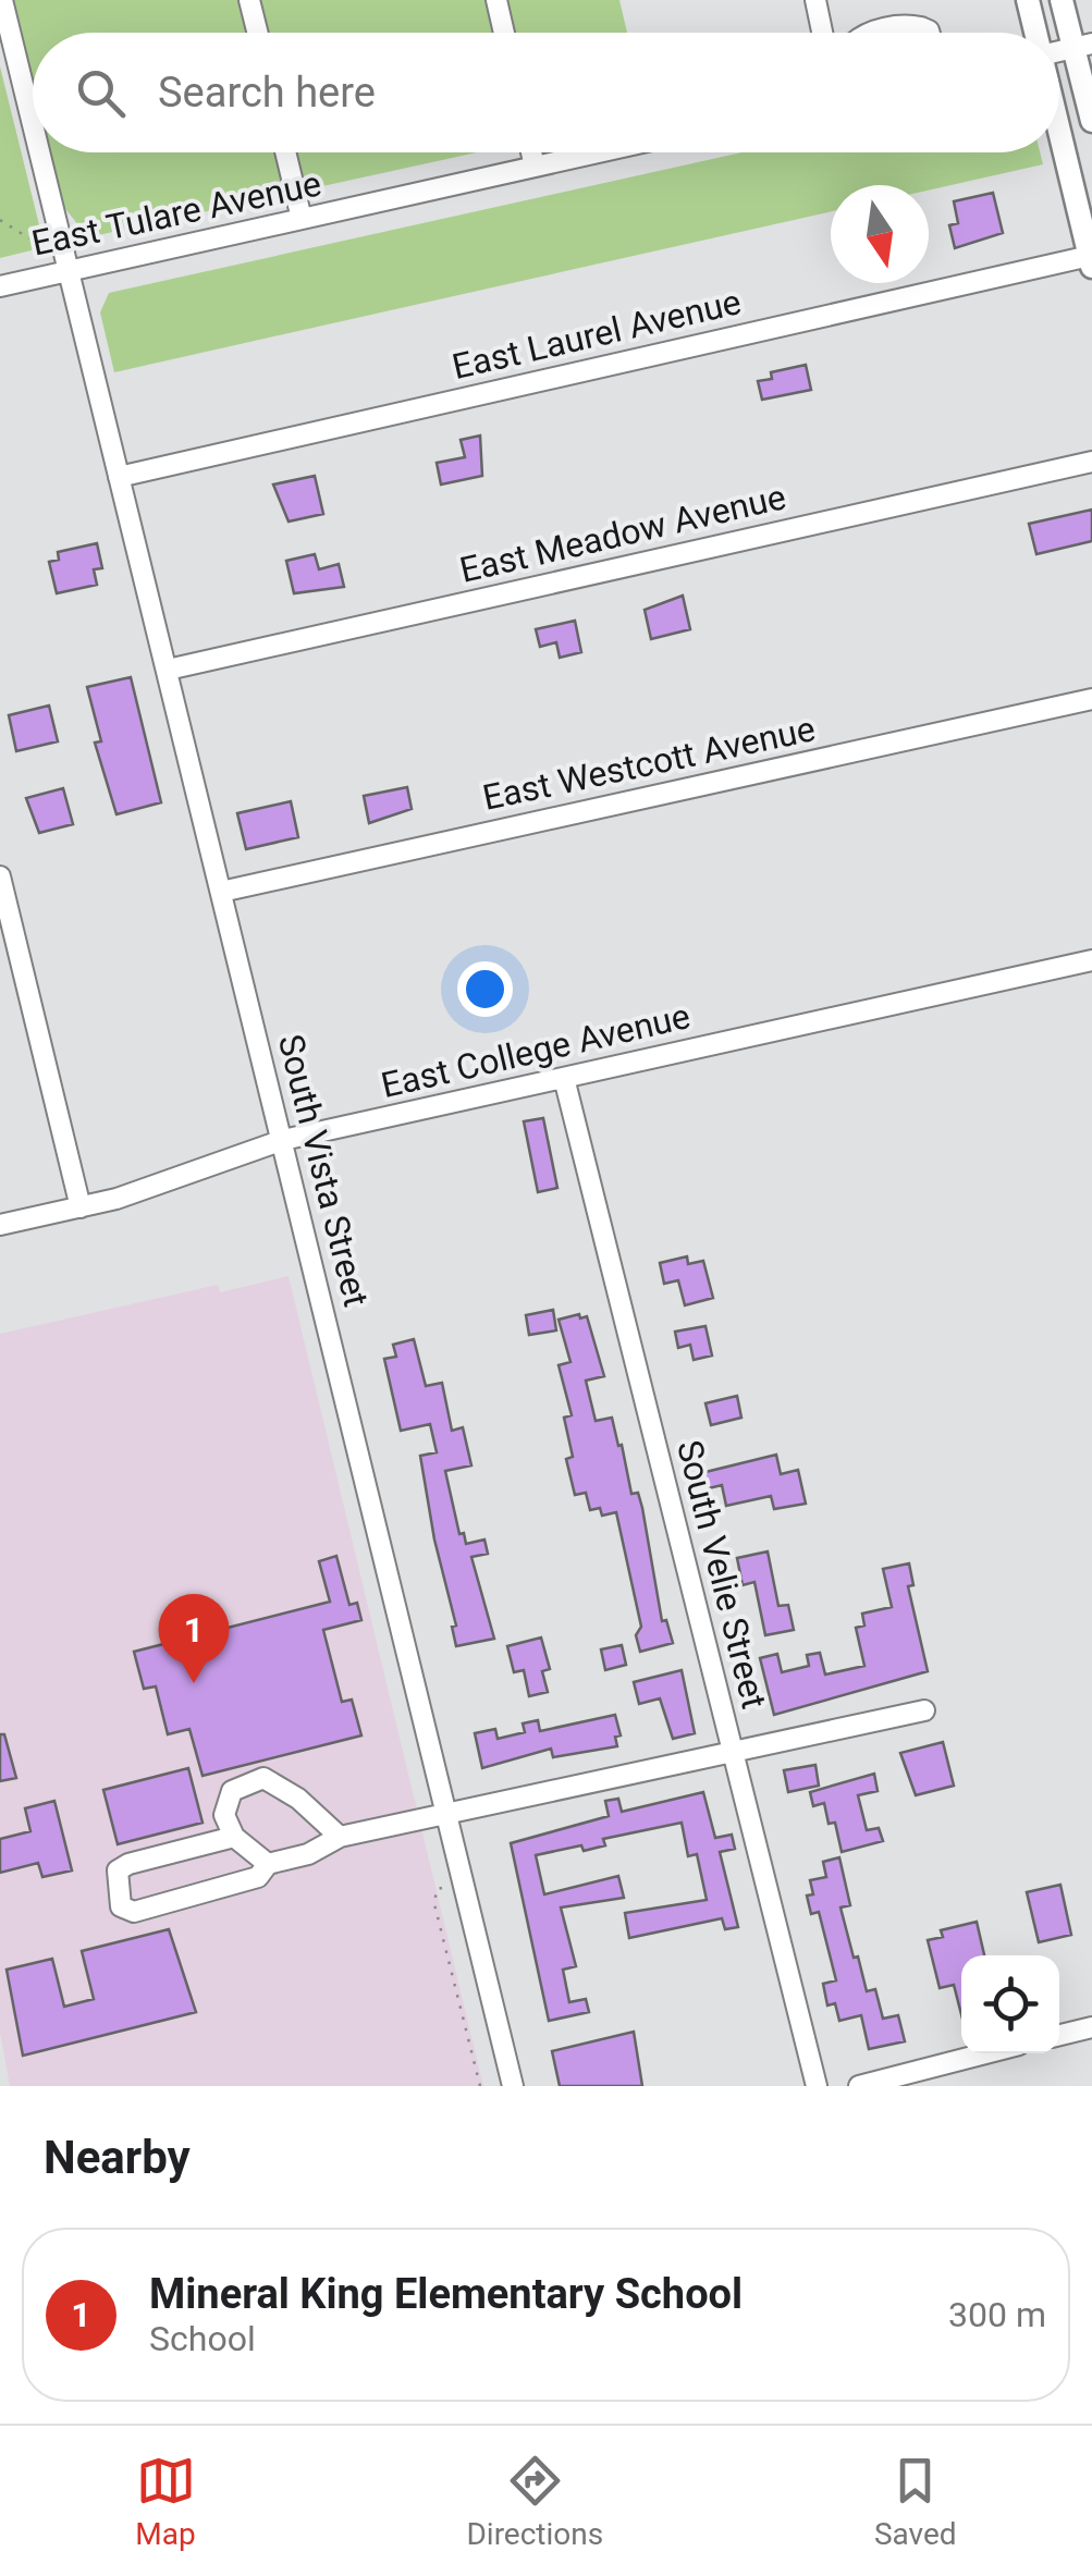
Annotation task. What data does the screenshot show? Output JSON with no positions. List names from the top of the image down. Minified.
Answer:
{"streets":{"street":["East Tulare Avenue","East Laurel Avenue","East Meadow Avenue","East Westcott Avenue","East College Avenue","South Vista Street","South Velie Street"]},"crossings":[["East Tulare Avenue","South Vista Street"],["East Laurel Avenue","South Vista Street"],["East Meadow Avenue","South Vista Street"],["East Westcott Avenue","South Vista Street"],["East College Avenue","South Vista Street"],["East College Avenue","South Velie Street"]],"north":"bottom","page":{"search":"Search here","pins":"1","heading":"Nearby","list":[{"mark":"1","name":"Mineral King Elementary School","note":"School","value":"300 m"}],"nav":["Map","Directions","Saved"]}}
